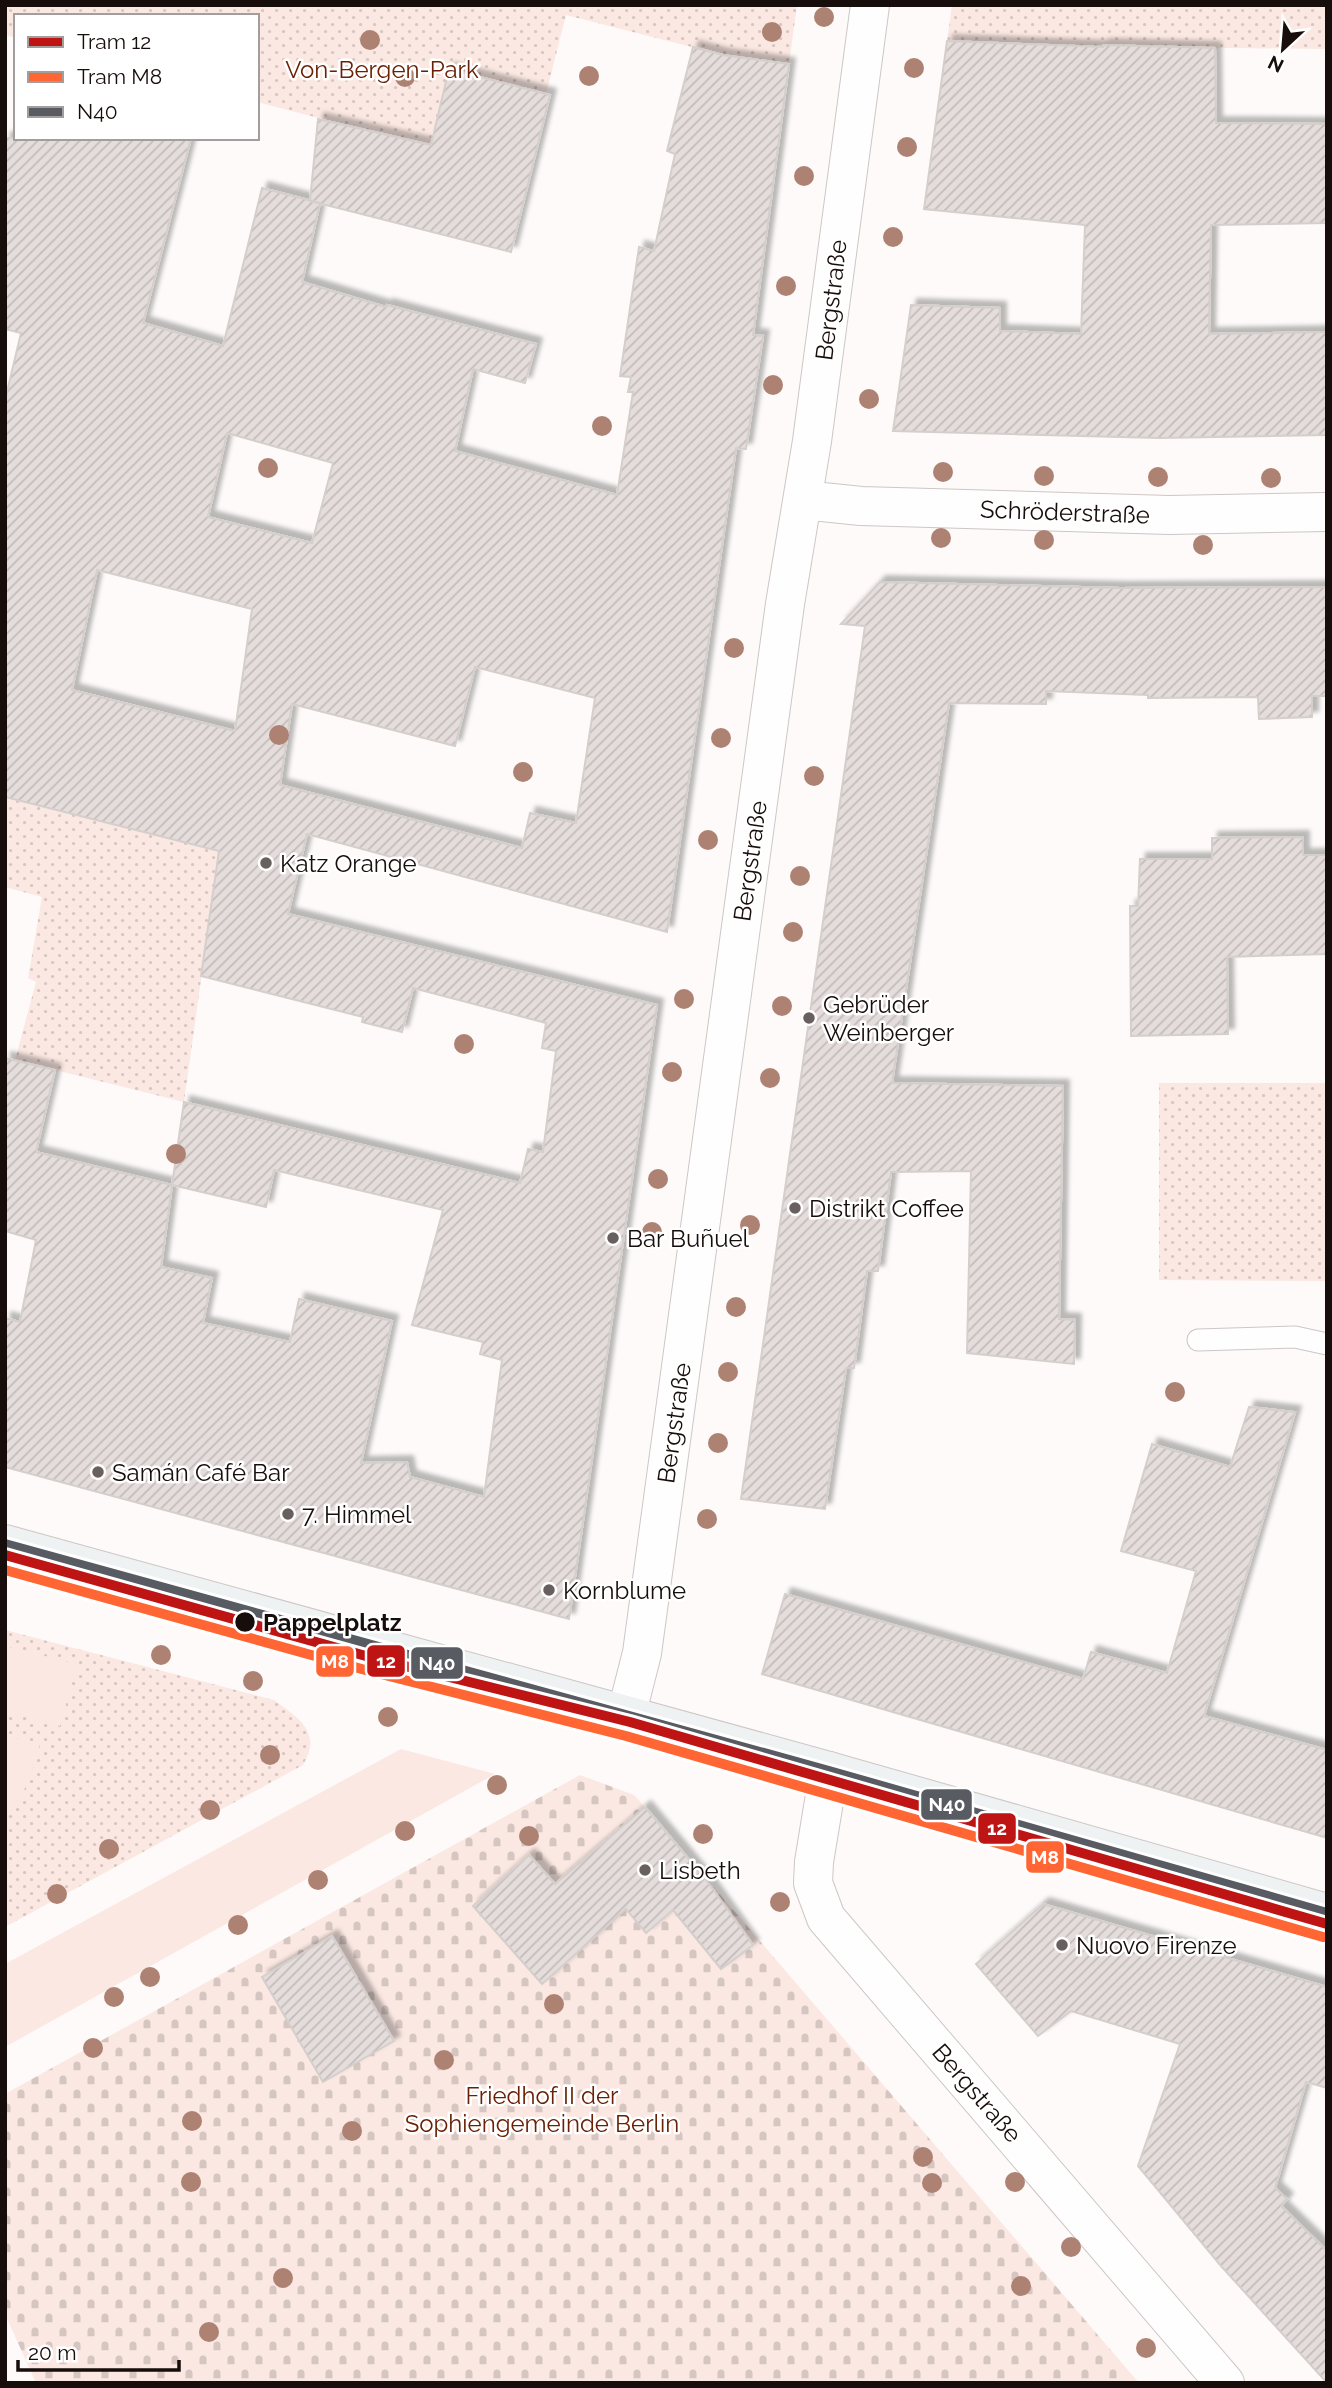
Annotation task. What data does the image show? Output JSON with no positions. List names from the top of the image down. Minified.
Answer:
{"streets":{"street":["Bergstraße","Schröderstraße"]},"crossings":[["Bergstraße","Schröderstraße"]],"parks":["Von-Bergen-Park","Friedhof II der Sophiengemeinde Berlin"],"places":["Katz Orange","Gebrüder Weinberger","Distrikt Coffee","Bar Buñuel","Samán Café Bar","7. Himmel","Kornblume","Pappelplatz","Lisbeth","Nuovo Firenze"],"lines":["transit line N40","tram line 12","tram line M8"],"legend":["Tram 12","Tram M8","N40"],"scale_bar":"20 m","north":"bottom left"}
